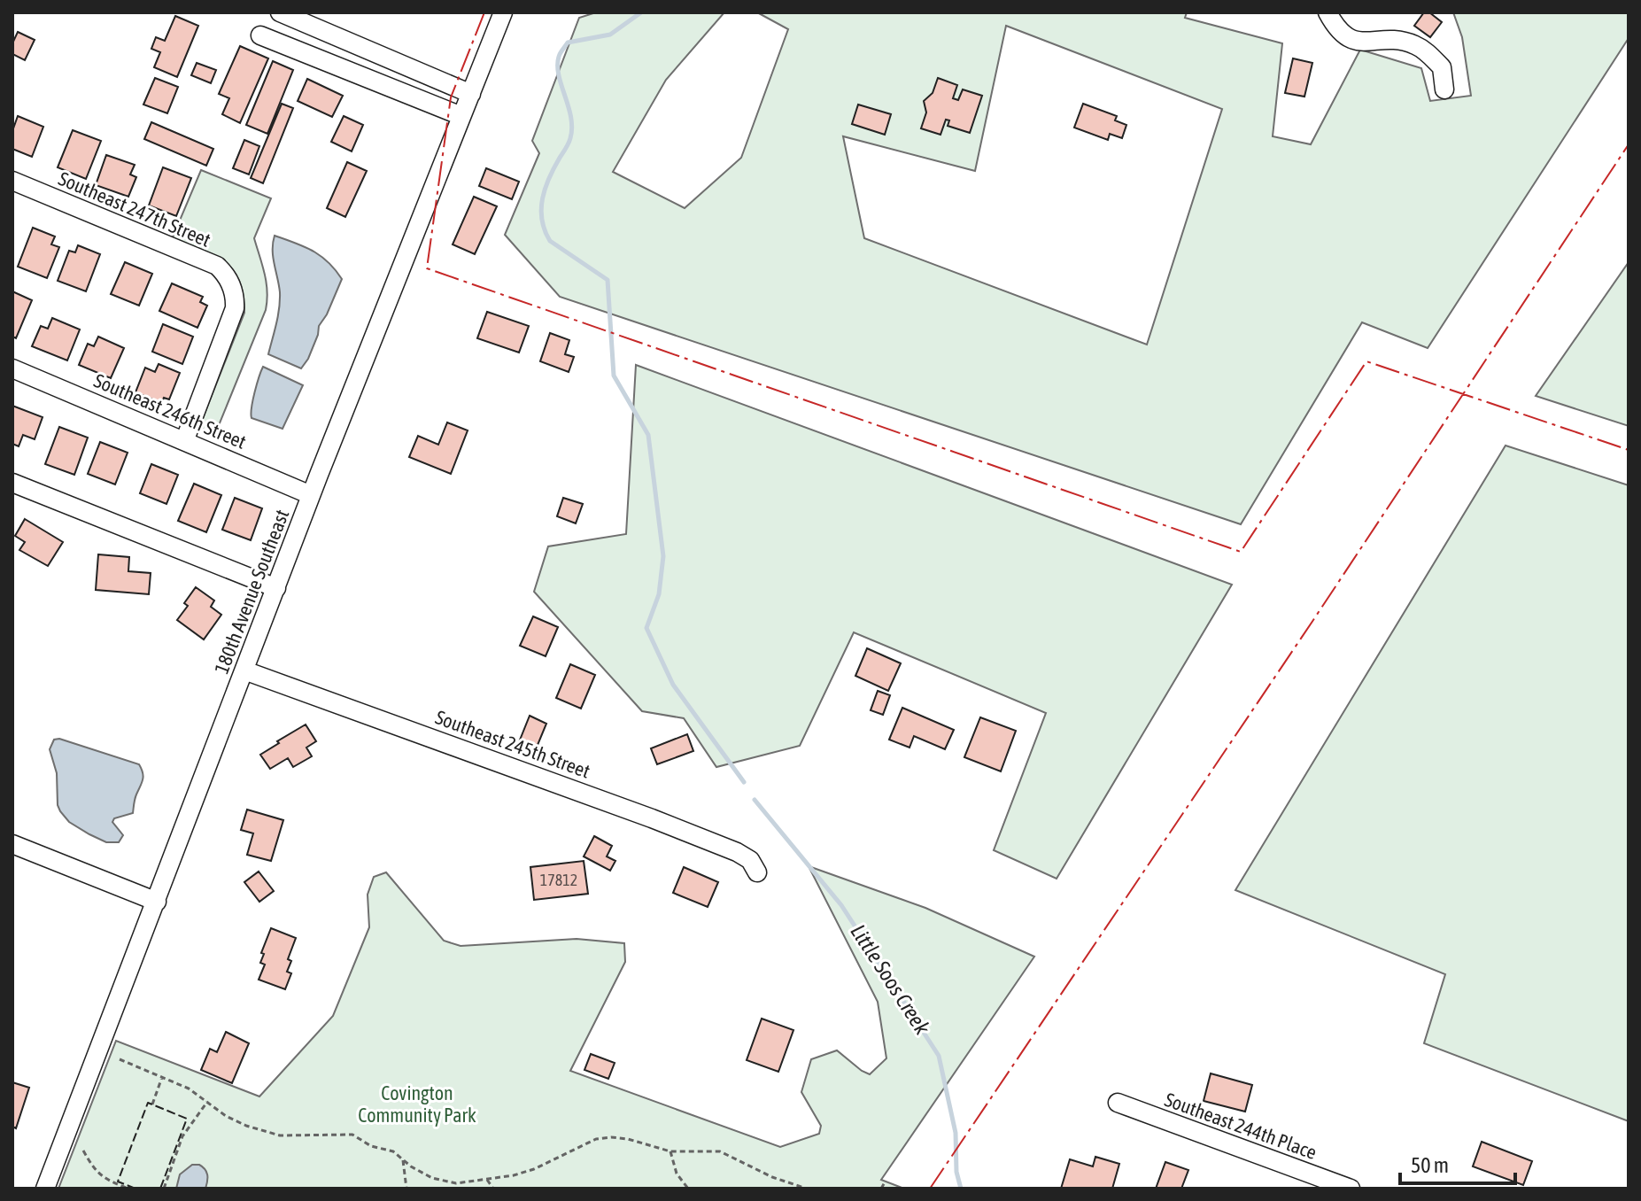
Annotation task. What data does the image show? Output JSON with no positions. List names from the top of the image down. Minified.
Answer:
{"streets":{"street":["Southeast 247th Street","Southeast 246th Street","180th Avenue Southeast","Southeast 245th Street","Southeast 244th Place"]},"crossings":[["Southeast 247th Street","Southeast 246th Street"],["Southeast 246th Street","180th Avenue Southeast"],["180th Avenue Southeast","Southeast 245th Street"]],"water":["Little Soos Creek"],"parks":["Covington Community Park"],"house_numbers":["17812"],"scale_bar":"50 m"}
